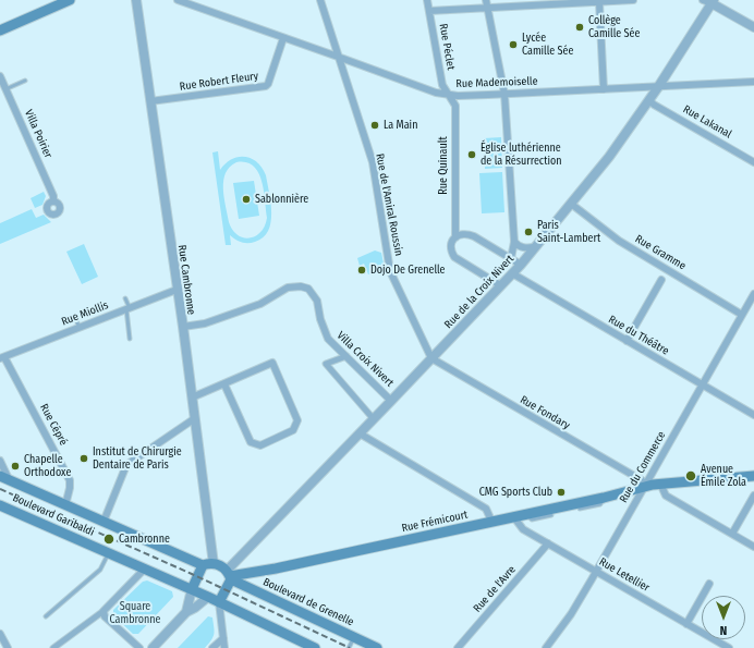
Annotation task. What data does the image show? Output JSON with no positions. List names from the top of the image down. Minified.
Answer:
{"streets":{"main road":["Boulevard Garibaldi","Rue Frémicourt","Boulevard de Grenelle"],"street":["Rue Péclet","Rue Robert Fleury","Rue Mademoiselle","Rue Lakanal","Villa Poirier","Rue Quinault","Rue de l'Amiral Roussin","Rue Gramme","Rue Cambronne","Rue de la Croix Nivert","Rue Miollis","Rue du Théâtre","Villa Croix Nivert","Rue Fondary","Rue Cépré","Rue du Commerce","Rue Letellier","Rue de l'Avre"]},"crossings":[["Rue Péclet","Rue Mademoiselle"],["Rue Péclet","Rue Quinault"],["Rue Robert Fleury","Rue Mademoiselle"],["Rue Robert Fleury","Rue Cambronne"],["Rue Mademoiselle","Rue Quinault"],["Rue Mademoiselle","Rue de l'Amiral Roussin"],["Rue Mademoiselle","Rue de la Croix Nivert"],["Rue Lakanal","Rue de la Croix Nivert"],["Rue Quinault","Rue de la Croix Nivert"],["Rue de l'Amiral Roussin","Rue de la Croix Nivert"],["Rue de l'Amiral Roussin","Rue Fondary"],["Rue Gramme","Rue de la Croix Nivert"],["Rue Gramme","Rue du Commerce"],["Rue Cambronne","Rue Miollis"],["Rue Cambronne","Villa Croix Nivert"],["Rue Cambronne","Boulevard de Grenelle"],["Rue de la Croix Nivert","Rue du Théâtre"],["Rue de la Croix Nivert","Villa Croix Nivert"],["Rue de la Croix Nivert","Rue Fondary"],["Rue de la Croix Nivert","Rue Frémicourt"],["Rue de la Croix Nivert","Boulevard de Grenelle"],["Rue Miollis","Rue Cépré"],["Rue du Théâtre","Rue du Commerce"],["Rue Fondary","Rue du Commerce"],["Rue Fondary","Rue Frémicourt"],["Rue Cépré","Boulevard Garibaldi"],["Rue du Commerce","Rue Frémicourt"],["Rue du Commerce","Rue Letellier"],["Rue Frémicourt","Rue Letellier"],["Rue Frémicourt","Boulevard de Grenelle"],["Rue Letellier","Rue de l'Avre"]],"parks":["Square Cambronne"],"places":["Collège Camille Sée","Lycée Camille Sée","La Main","Église luthérienne de la Résurrection","Sablonnière","Paris Saint-Lambert","Dojo De Grenelle","Institut de Chirurgie Dentaire de Paris","Chapelle Orthodoxe","Avenue Émile Zola","CMG Sports Club","Cambronne"],"north":"bottom"}
